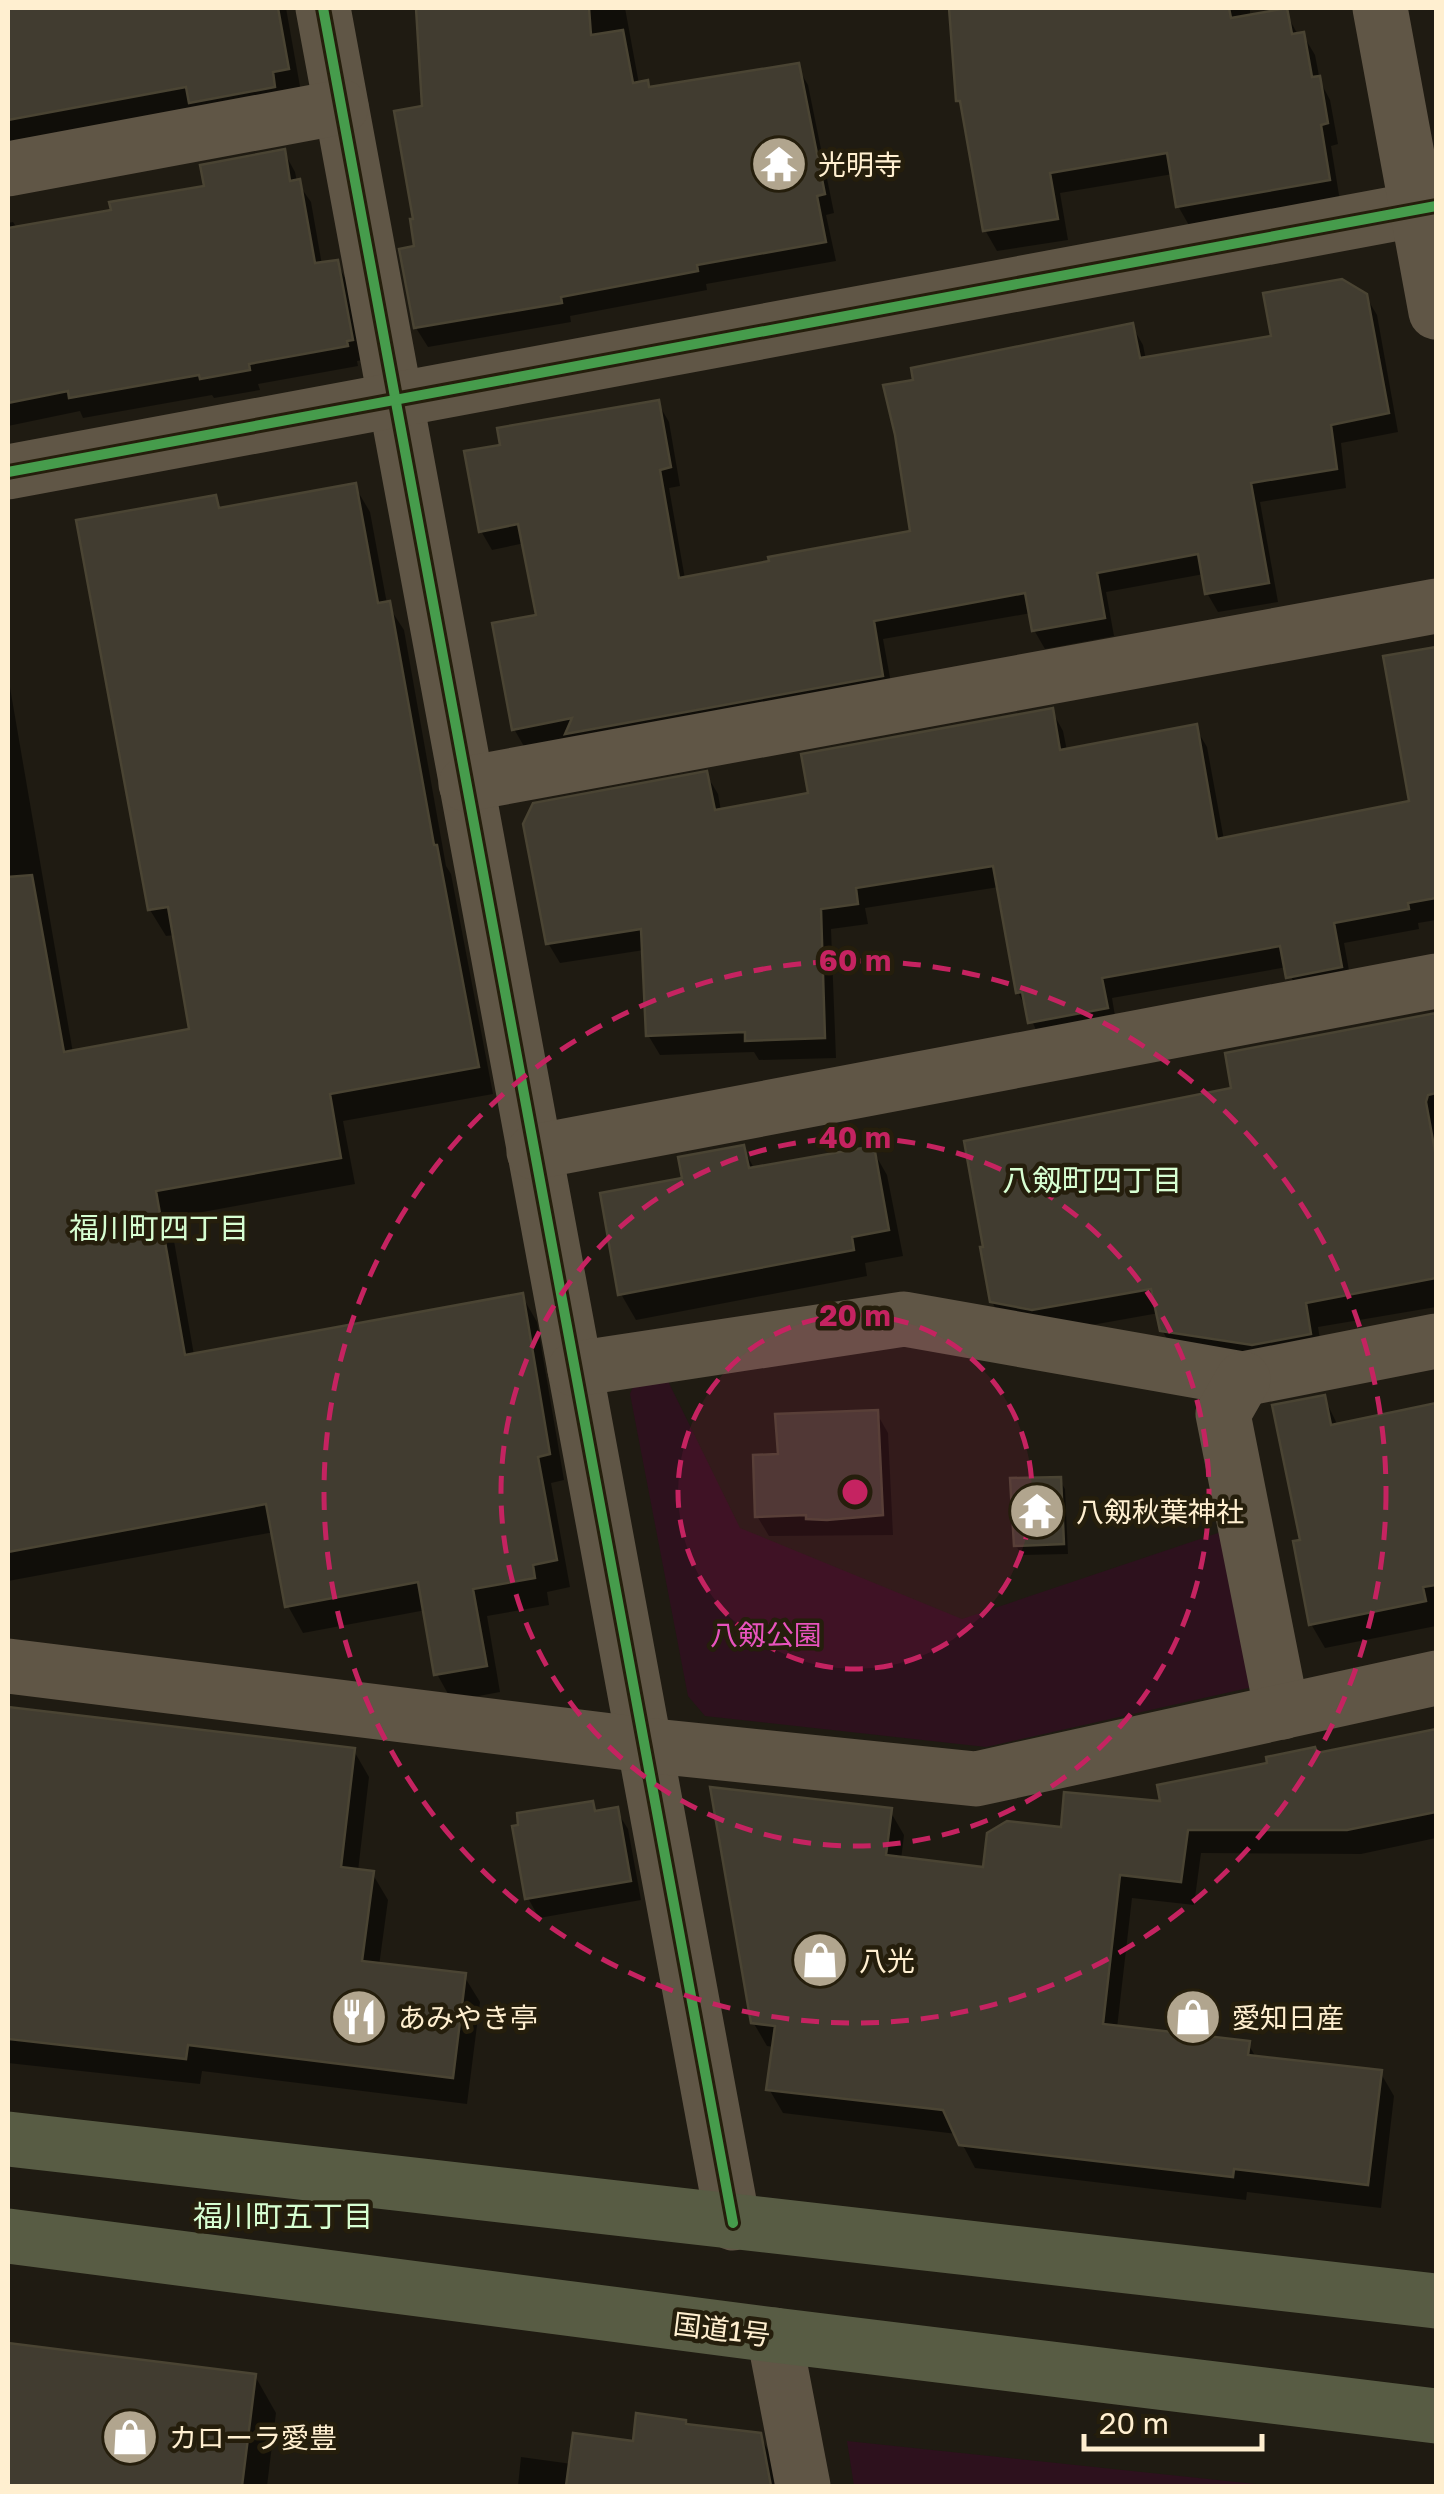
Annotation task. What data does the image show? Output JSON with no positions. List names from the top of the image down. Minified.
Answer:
{"streets":{"highway":["国道1号"]},"districts":["八剱町四丁目","福川町四丁目","福川町五丁目"],"parks":["八剱公園"],"places":{"temple":["光明寺","八剱秋葉神社"],"shop":["八光","愛知日産","カローラ愛豊"],"restaurant":["あみやき亭"]},"scale_bar":"20 m","rings":["60 m","40 m","20 m"]}
